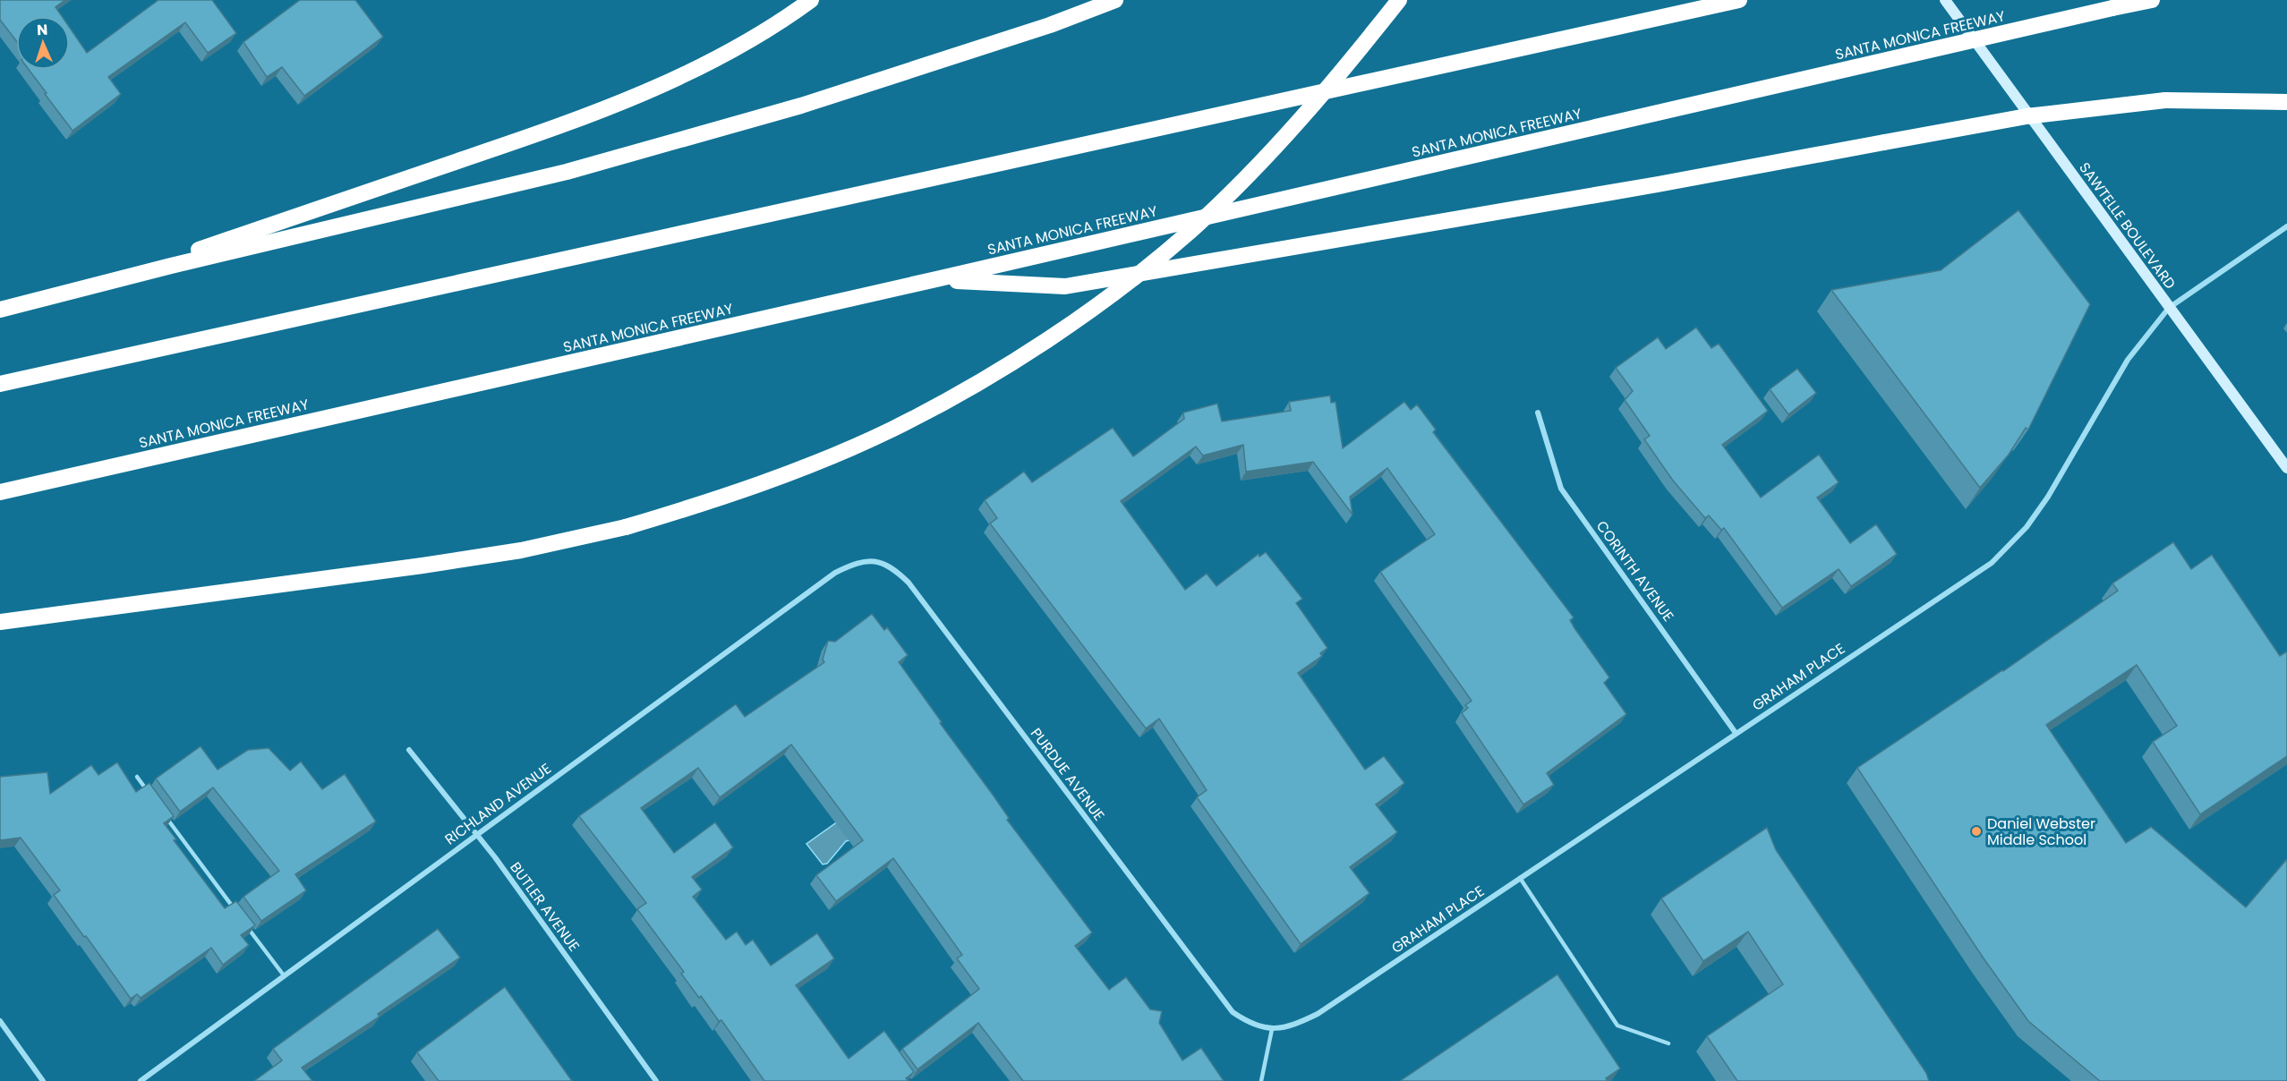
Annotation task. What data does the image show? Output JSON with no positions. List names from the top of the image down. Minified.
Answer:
{"streets":{"highway":["SANTA MONICA FREEWAY"],"main road":["SAWTELLE BOULEVARD"],"street":["CORINTH AVENUE","GRAHAM PLACE","PURDUE AVENUE","RICHLAND AVENUE","BUTLER AVENUE"]},"crossings":[["SAWTELLE BOULEVARD","GRAHAM PLACE"],["CORINTH AVENUE","GRAHAM PLACE"],["GRAHAM PLACE","PURDUE AVENUE"],["PURDUE AVENUE","RICHLAND AVENUE"],["RICHLAND AVENUE","BUTLER AVENUE"]],"places":["Daniel Webster Middle School"],"north":"top"}
